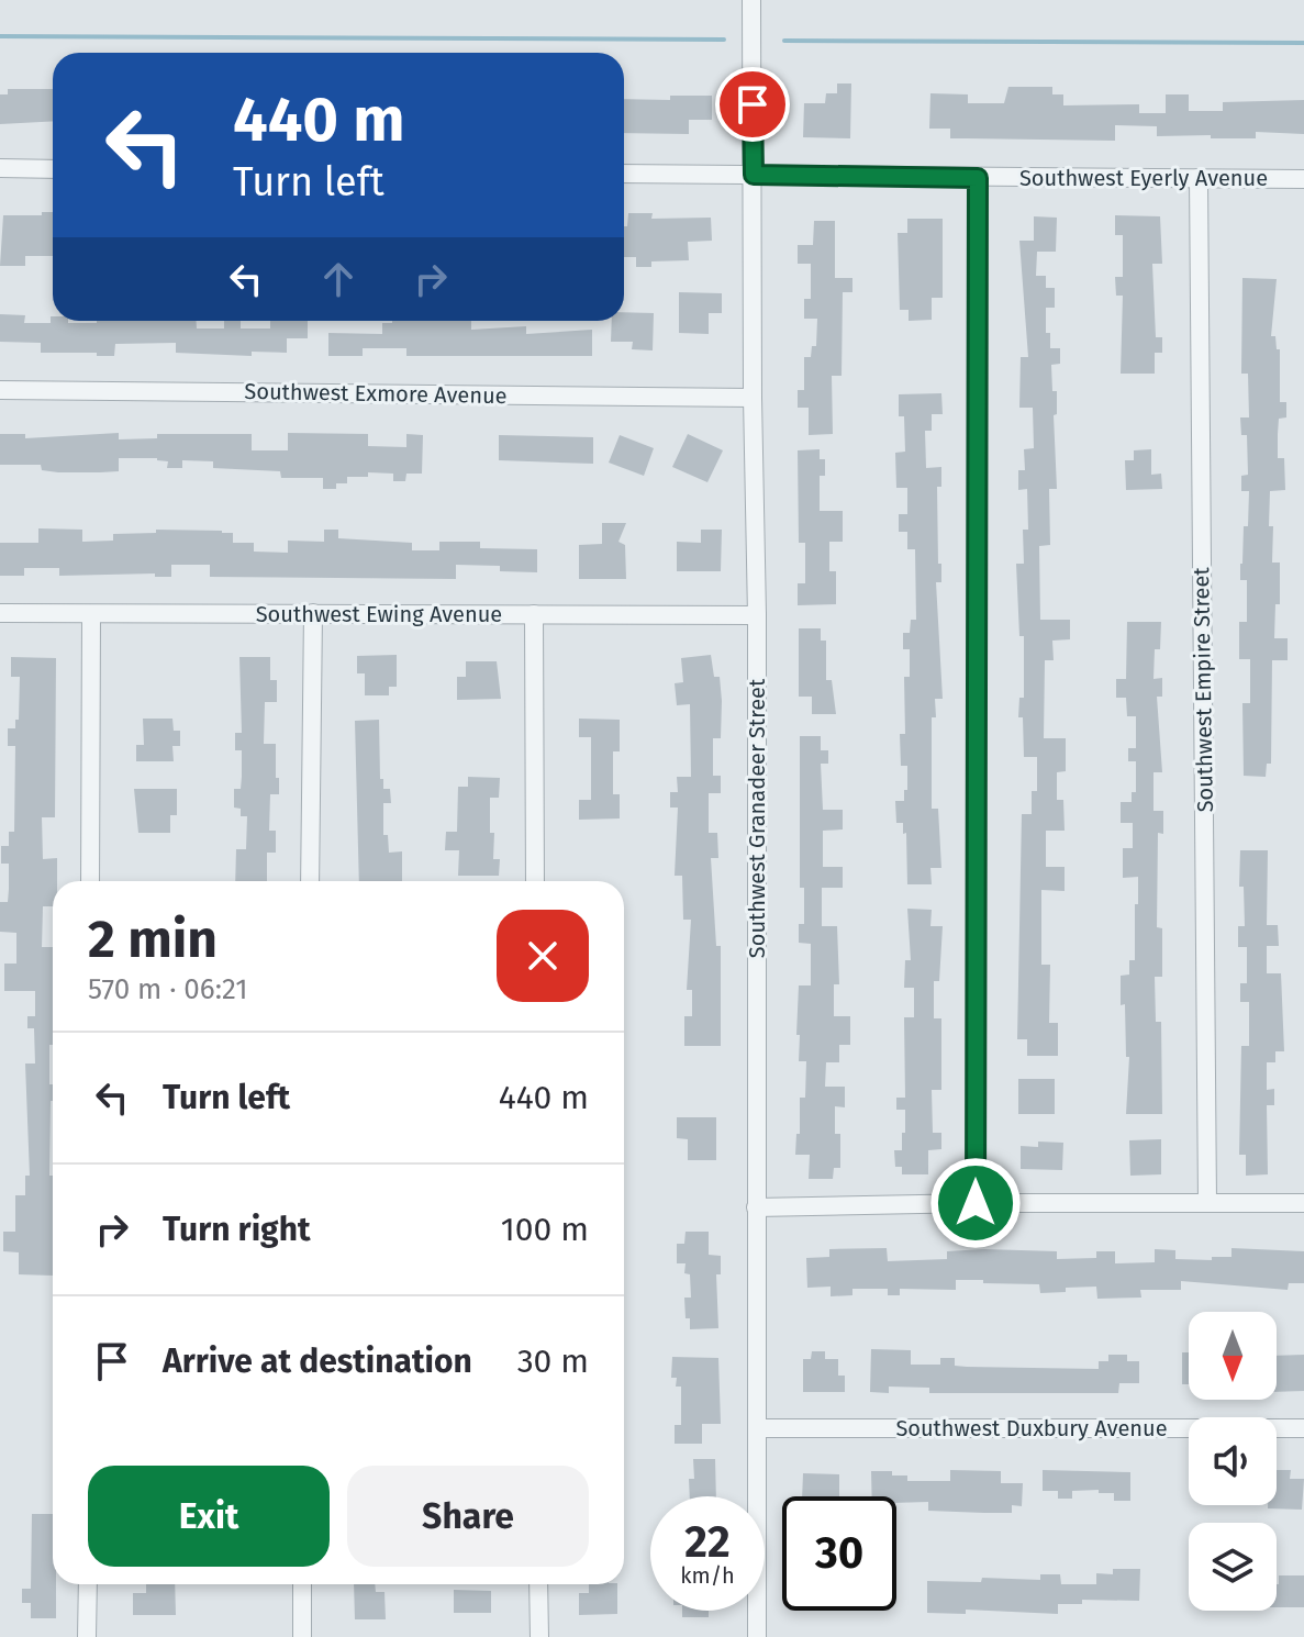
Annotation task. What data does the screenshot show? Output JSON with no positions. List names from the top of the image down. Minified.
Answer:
{"streets":{"street":["Southwest Eyerly Avenue","Southwest Exmore Avenue","Southwest Ewing Avenue","Southwest Empire Street","Southwest Granadeer Street","Southwest Duxbury Avenue"]},"crossings":[["Southwest Eyerly Avenue","Southwest Empire Street"],["Southwest Eyerly Avenue","Southwest Granadeer Street"],["Southwest Exmore Avenue","Southwest Granadeer Street"],["Southwest Ewing Avenue","Southwest Granadeer Street"],["Southwest Granadeer Street","Southwest Duxbury Avenue"]],"north":"bottom","page":{"turn":["440 m","Turn left"],"heading":["2 min","570 m · 06:21"],"list":[{"name":"Turn left","value":"440 m"},{"name":"Turn right","value":"100 m"},{"name":"Arrive at destination","value":"30 m"}],"buttons":["Exit","Share"],"speed":"22 km/h","limit":"30"}}
